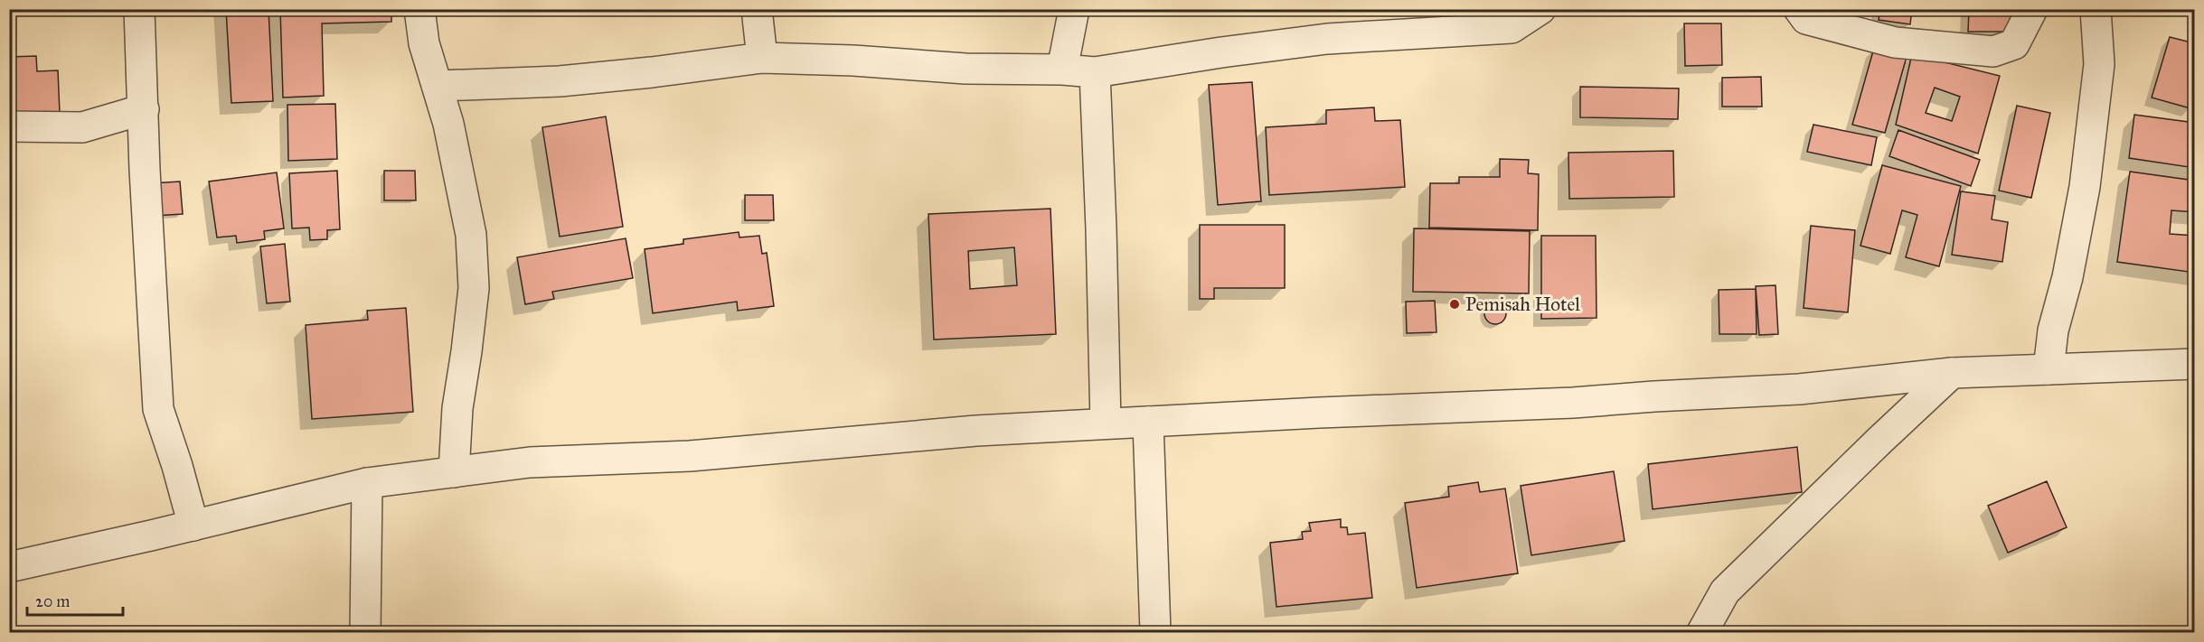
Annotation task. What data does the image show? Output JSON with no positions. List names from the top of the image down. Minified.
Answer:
{"places":["Pemisah Hotel"],"scale_bar":"20 m"}
